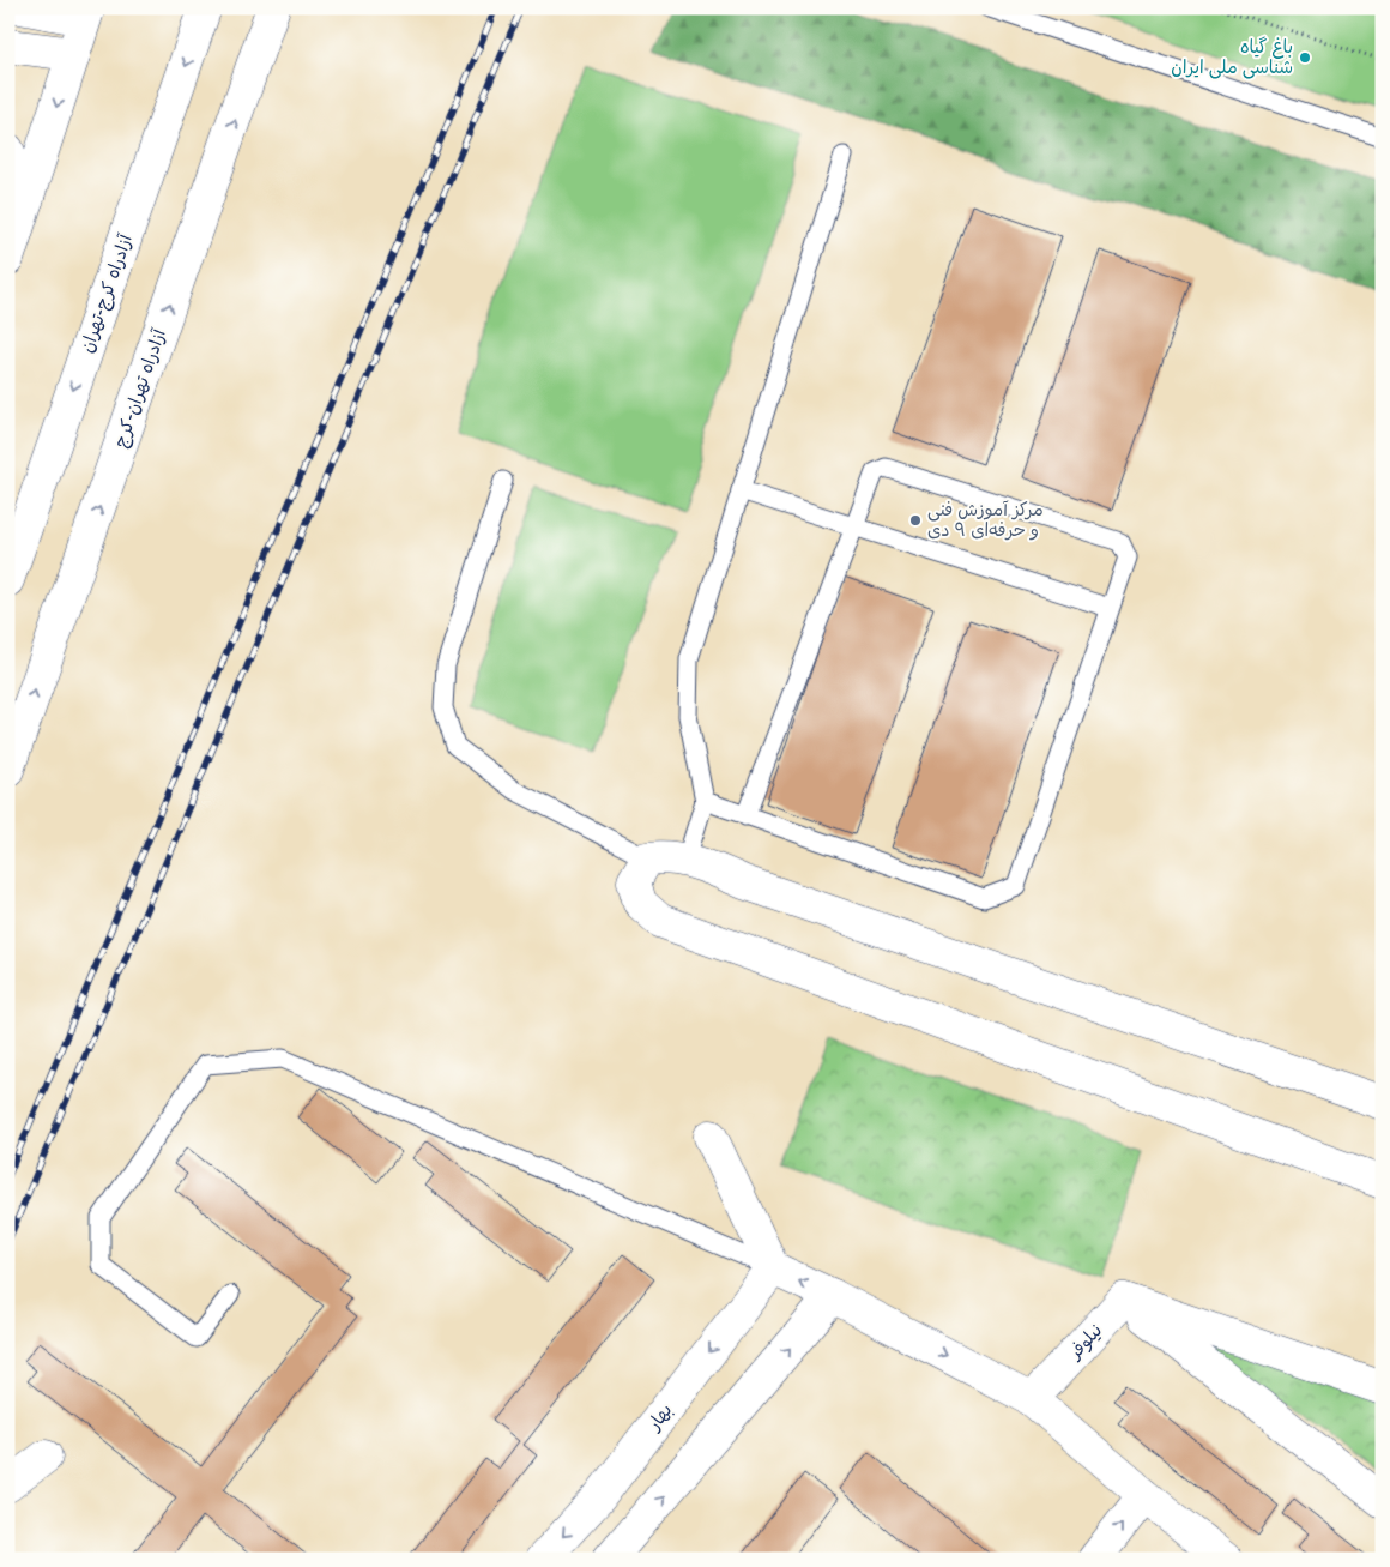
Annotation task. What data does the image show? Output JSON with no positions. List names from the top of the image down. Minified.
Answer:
{"streets":{"main road":["آزادراه کرج-تهران","آزادراه تهران-کرج","نیلوفر","بهار"]},"places":["باغ گیاه‌ شناسی ملی ایران","مرکز آموزش فنی و حرفه‌ای ۹ دی"]}
